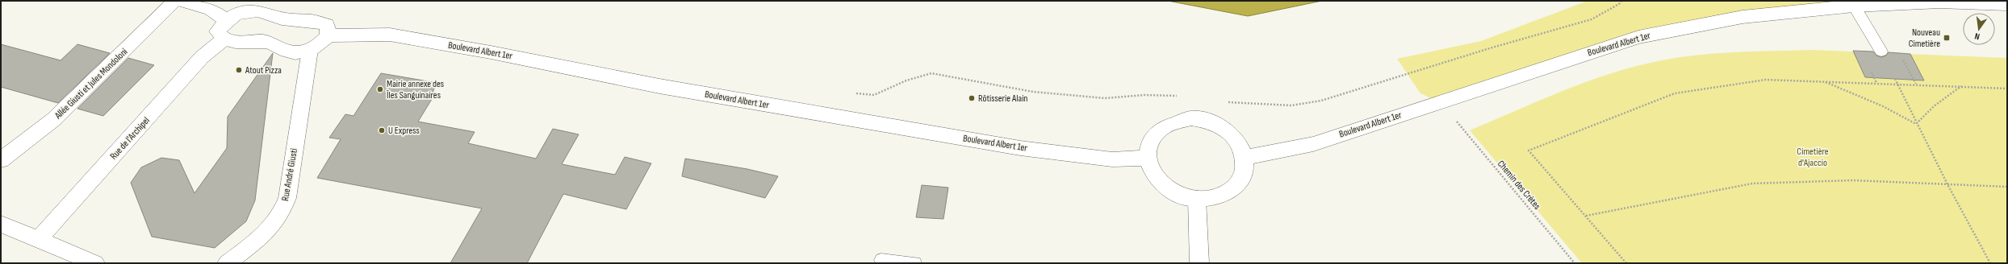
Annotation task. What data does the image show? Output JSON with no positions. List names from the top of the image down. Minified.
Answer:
{"streets":{"main road":["Boulevard Albert 1er","Allée Giusti et Jules Mondoloni","Rue de l'Archipel","Rue André Giusti"],"path":["Chemin des Crètes"]},"parks":["Cimetière d'Ajaccio"],"places":{"transit":["Nouveau Cimetière"],"other":["Atout Pizza","Mairie annexe des Îles Sanguinaires","Rôtisserie Alain","U Express"]},"north":"bottom"}
